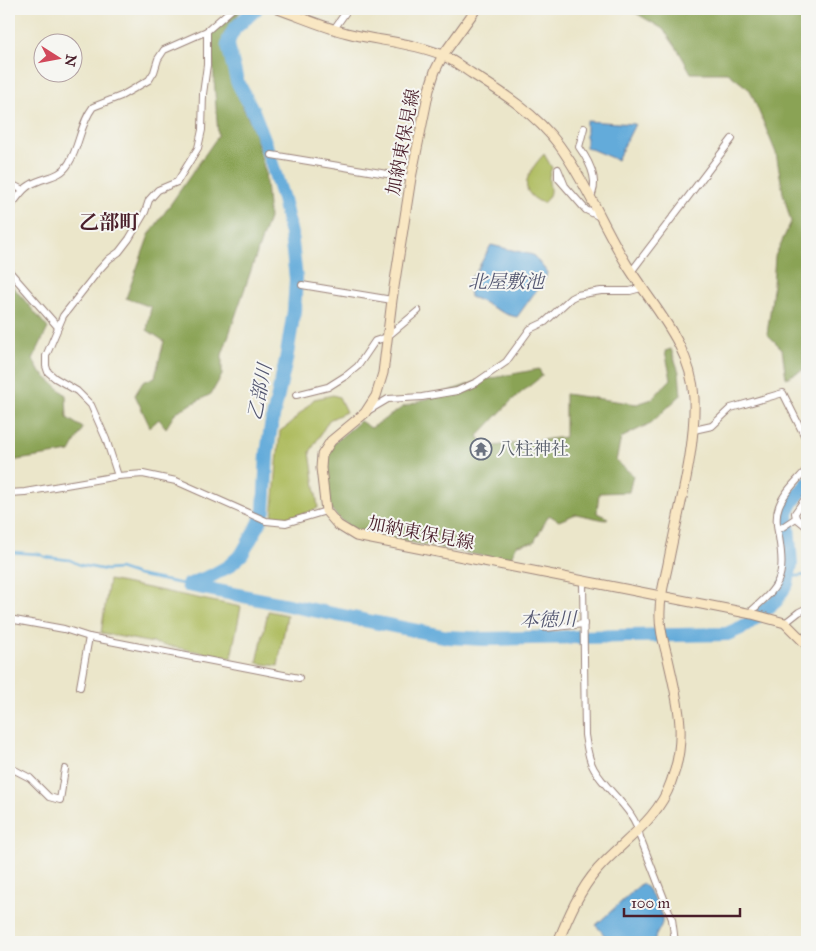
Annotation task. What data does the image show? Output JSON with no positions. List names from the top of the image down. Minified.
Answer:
{"streets":{"street":["加納東保見線"]},"districts":["乙部町"],"water":["北屋敷池","乙部川","本徳川"],"places":{"temple":["八柱神社"]},"scale_bar":"100 m","north":"right"}
